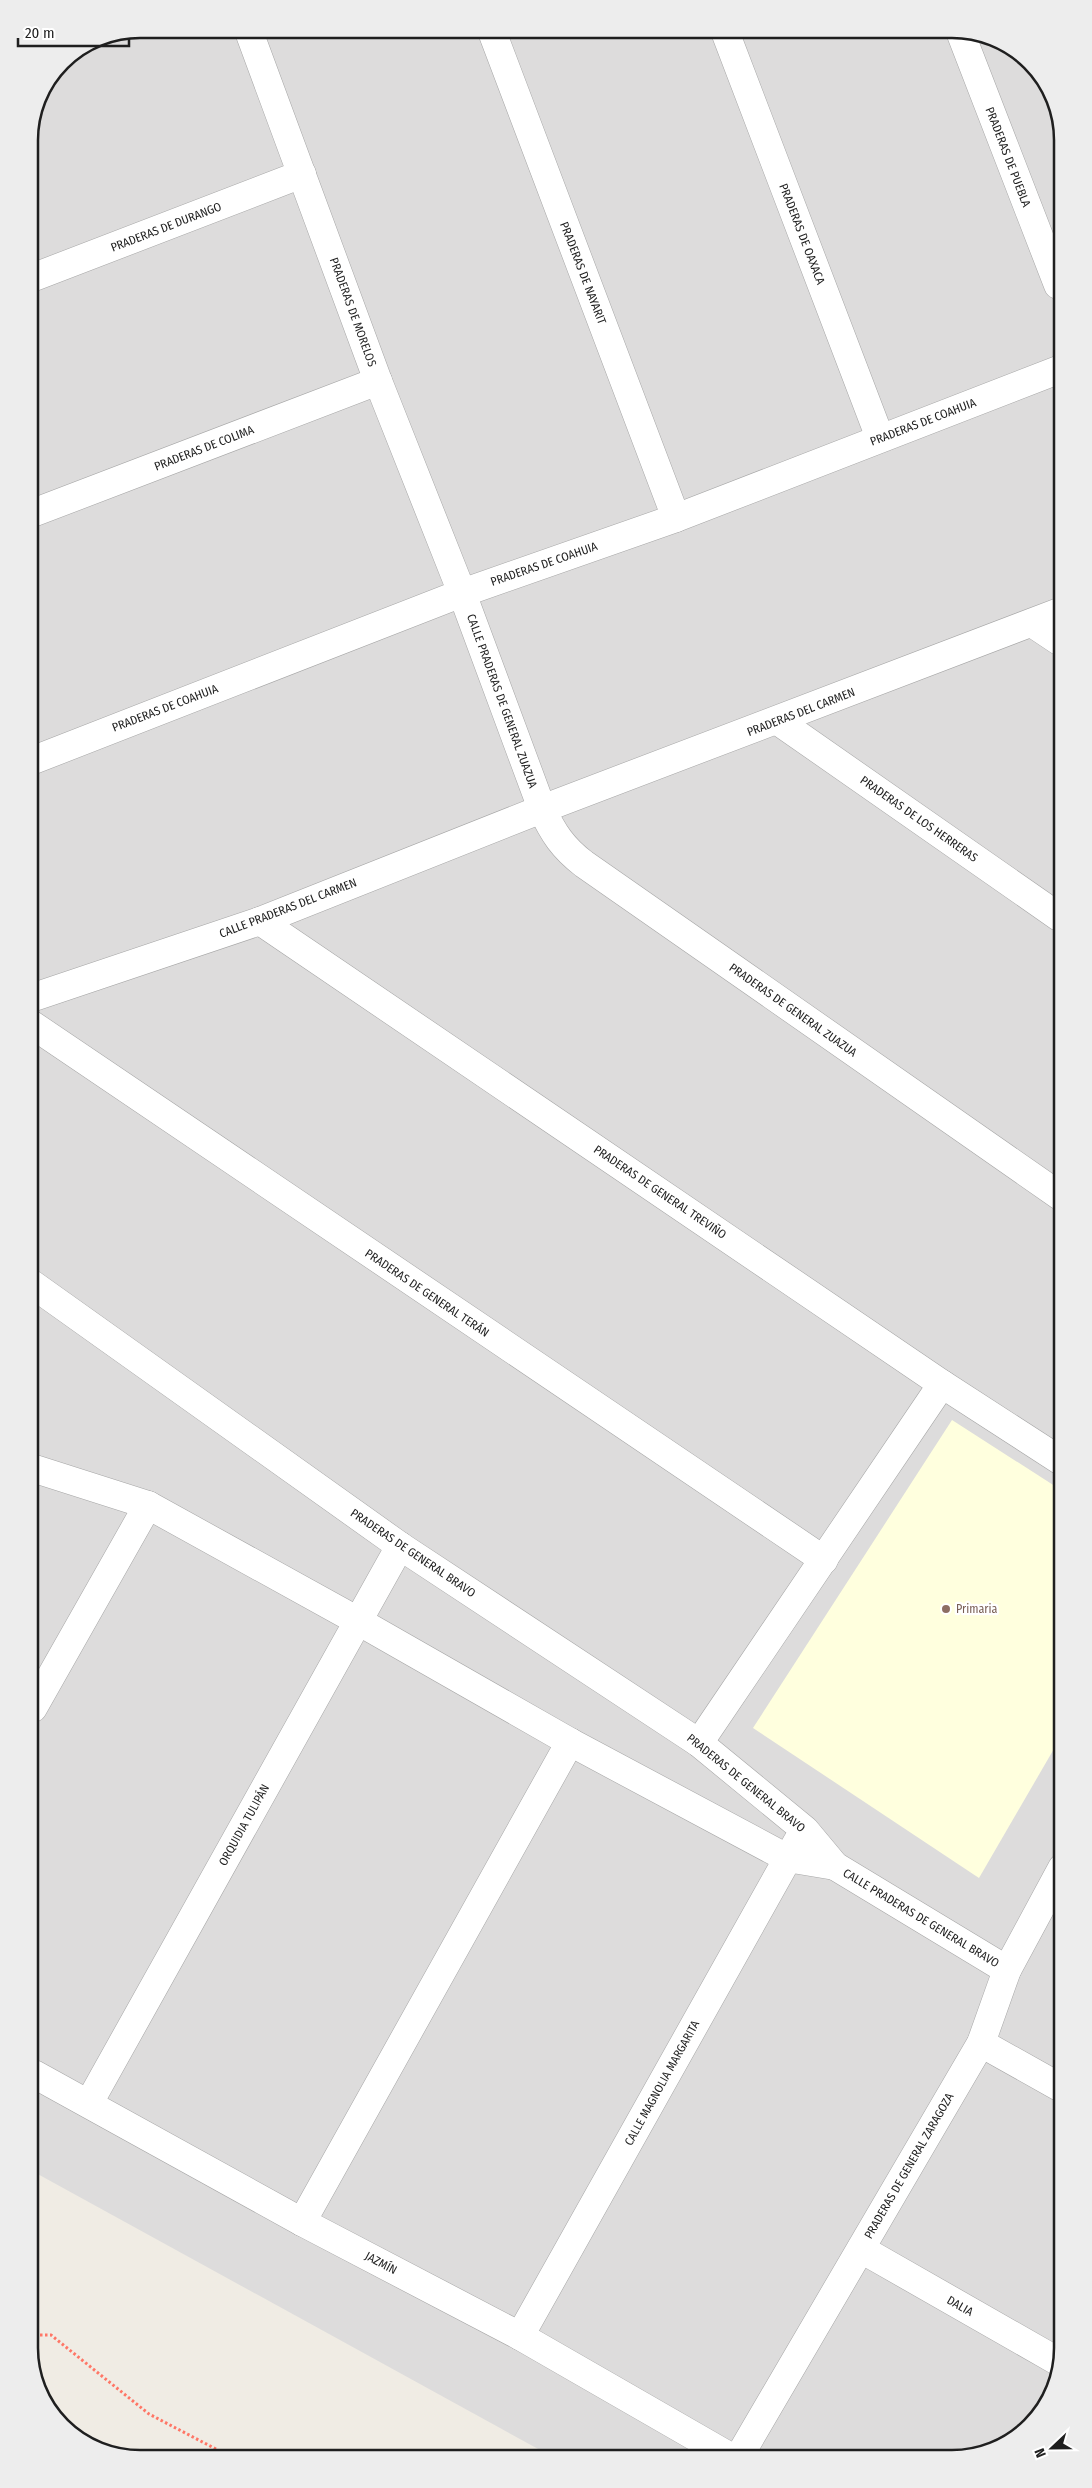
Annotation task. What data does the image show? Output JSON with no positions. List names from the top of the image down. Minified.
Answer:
{"streets":{"street":["PRADERAS DE PUEBLA","PRADERAS DE DURANGO","PRADERAS DE OAXACA","PRADERAS DE NAYARIT","PRADERAS DE MORELOS","PRADERAS DE COAHUIA","PRADERAS DE COLIMA","CALLE PRADERAS DE GENERAL ZUAZUA","PRADERAS DEL CARMEN","PRADERAS DE LOS HERRERAS","CALLE PRADERAS DEL CARMEN","PRADERAS DE GENERAL ZUAZUA","PRADERAS DE GENERAL TREVIÑO","PRADERAS DE GENERAL TERÁN","PRADERAS DE GENERAL BRAVO","ORQUIDIA TULIPÁN","CALLE PRADERAS DE GENERAL BRAVO","CALLE MAGNOLIA MARGARITA","PRADERAS DE GENERAL ZARAGOZA","JAZMÍN","DALIA"]},"crossings":[["PRADERAS DE DURANGO","PRADERAS DE MORELOS"],["PRADERAS DE OAXACA","PRADERAS DE COAHUIA"],["PRADERAS DE NAYARIT","PRADERAS DE COAHUIA"],["PRADERAS DE MORELOS","PRADERAS DE COAHUIA"],["PRADERAS DE MORELOS","PRADERAS DE COLIMA"],["PRADERAS DE MORELOS","CALLE PRADERAS DE GENERAL ZUAZUA"],["PRADERAS DE COAHUIA","CALLE PRADERAS DE GENERAL ZUAZUA"],["CALLE PRADERAS DE GENERAL ZUAZUA","PRADERAS DEL CARMEN"],["CALLE PRADERAS DE GENERAL ZUAZUA","CALLE PRADERAS DEL CARMEN"],["CALLE PRADERAS DE GENERAL ZUAZUA","PRADERAS DE GENERAL ZUAZUA"],["PRADERAS DEL CARMEN","PRADERAS DE LOS HERRERAS"],["PRADERAS DEL CARMEN","CALLE PRADERAS DEL CARMEN"],["PRADERAS DEL CARMEN","PRADERAS DE GENERAL ZUAZUA"],["CALLE PRADERAS DEL CARMEN","PRADERAS DE GENERAL ZUAZUA"],["CALLE PRADERAS DEL CARMEN","PRADERAS DE GENERAL TREVIÑO"],["PRADERAS DE GENERAL BRAVO","ORQUIDIA TULIPÁN"],["PRADERAS DE GENERAL BRAVO","CALLE PRADERAS DE GENERAL BRAVO"],["PRADERAS DE GENERAL BRAVO","CALLE MAGNOLIA MARGARITA"],["ORQUIDIA TULIPÁN","JAZMÍN"],["CALLE PRADERAS DE GENERAL BRAVO","PRADERAS DE GENERAL ZARAGOZA"],["CALLE MAGNOLIA MARGARITA","JAZMÍN"],["PRADERAS DE GENERAL ZARAGOZA","DALIA"]],"places":["Primaria"],"scale_bar":"20 m","north":"left"}
